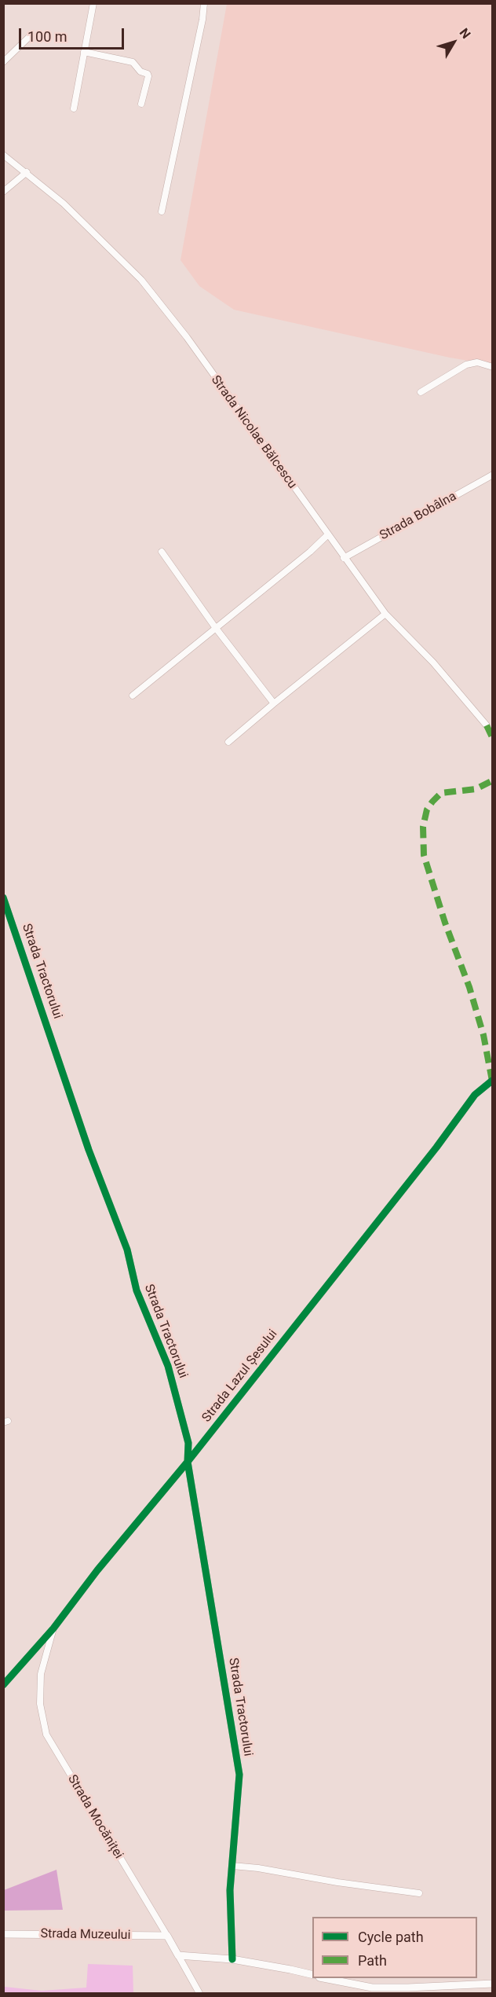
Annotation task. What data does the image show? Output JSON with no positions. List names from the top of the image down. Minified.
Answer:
{"streets":{"street":["Strada Nicolae Bălcescu","Strada Bobâlna","Strada Tractorului","Strada Lazul Șesului","Strada Mocăniței","Strada Muzeului"]},"crossings":[["Strada Nicolae Bălcescu","Strada Bobâlna"],["Strada Tractorului","Strada Lazul Șesului"],["Strada Lazul Șesului","Strada Mocăniței"],["Strada Mocăniței","Strada Muzeului"]],"legend":["Cycle path","Path"],"scale_bar":"100 m","north":"top right"}
